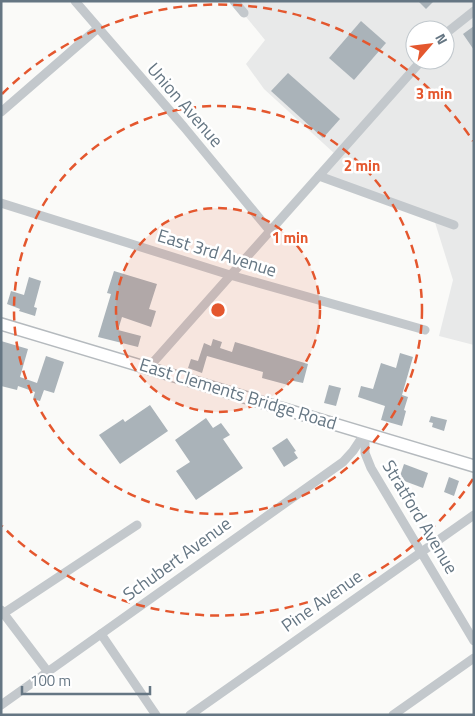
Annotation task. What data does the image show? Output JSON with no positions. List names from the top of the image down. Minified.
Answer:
{"streets":{"main road":["East Clements Bridge Road"],"street":["Union Avenue","East 3rd Avenue","Stratford Avenue","Schubert Avenue","Pine Avenue"]},"crossings":[["East Clements Bridge Road","Stratford Avenue"],["East Clements Bridge Road","Schubert Avenue"],["Stratford Avenue","Schubert Avenue"],["Stratford Avenue","Pine Avenue"]],"scale_bar":"100 m","north":"top right","rings":["3 min","2 min","1 min"]}
